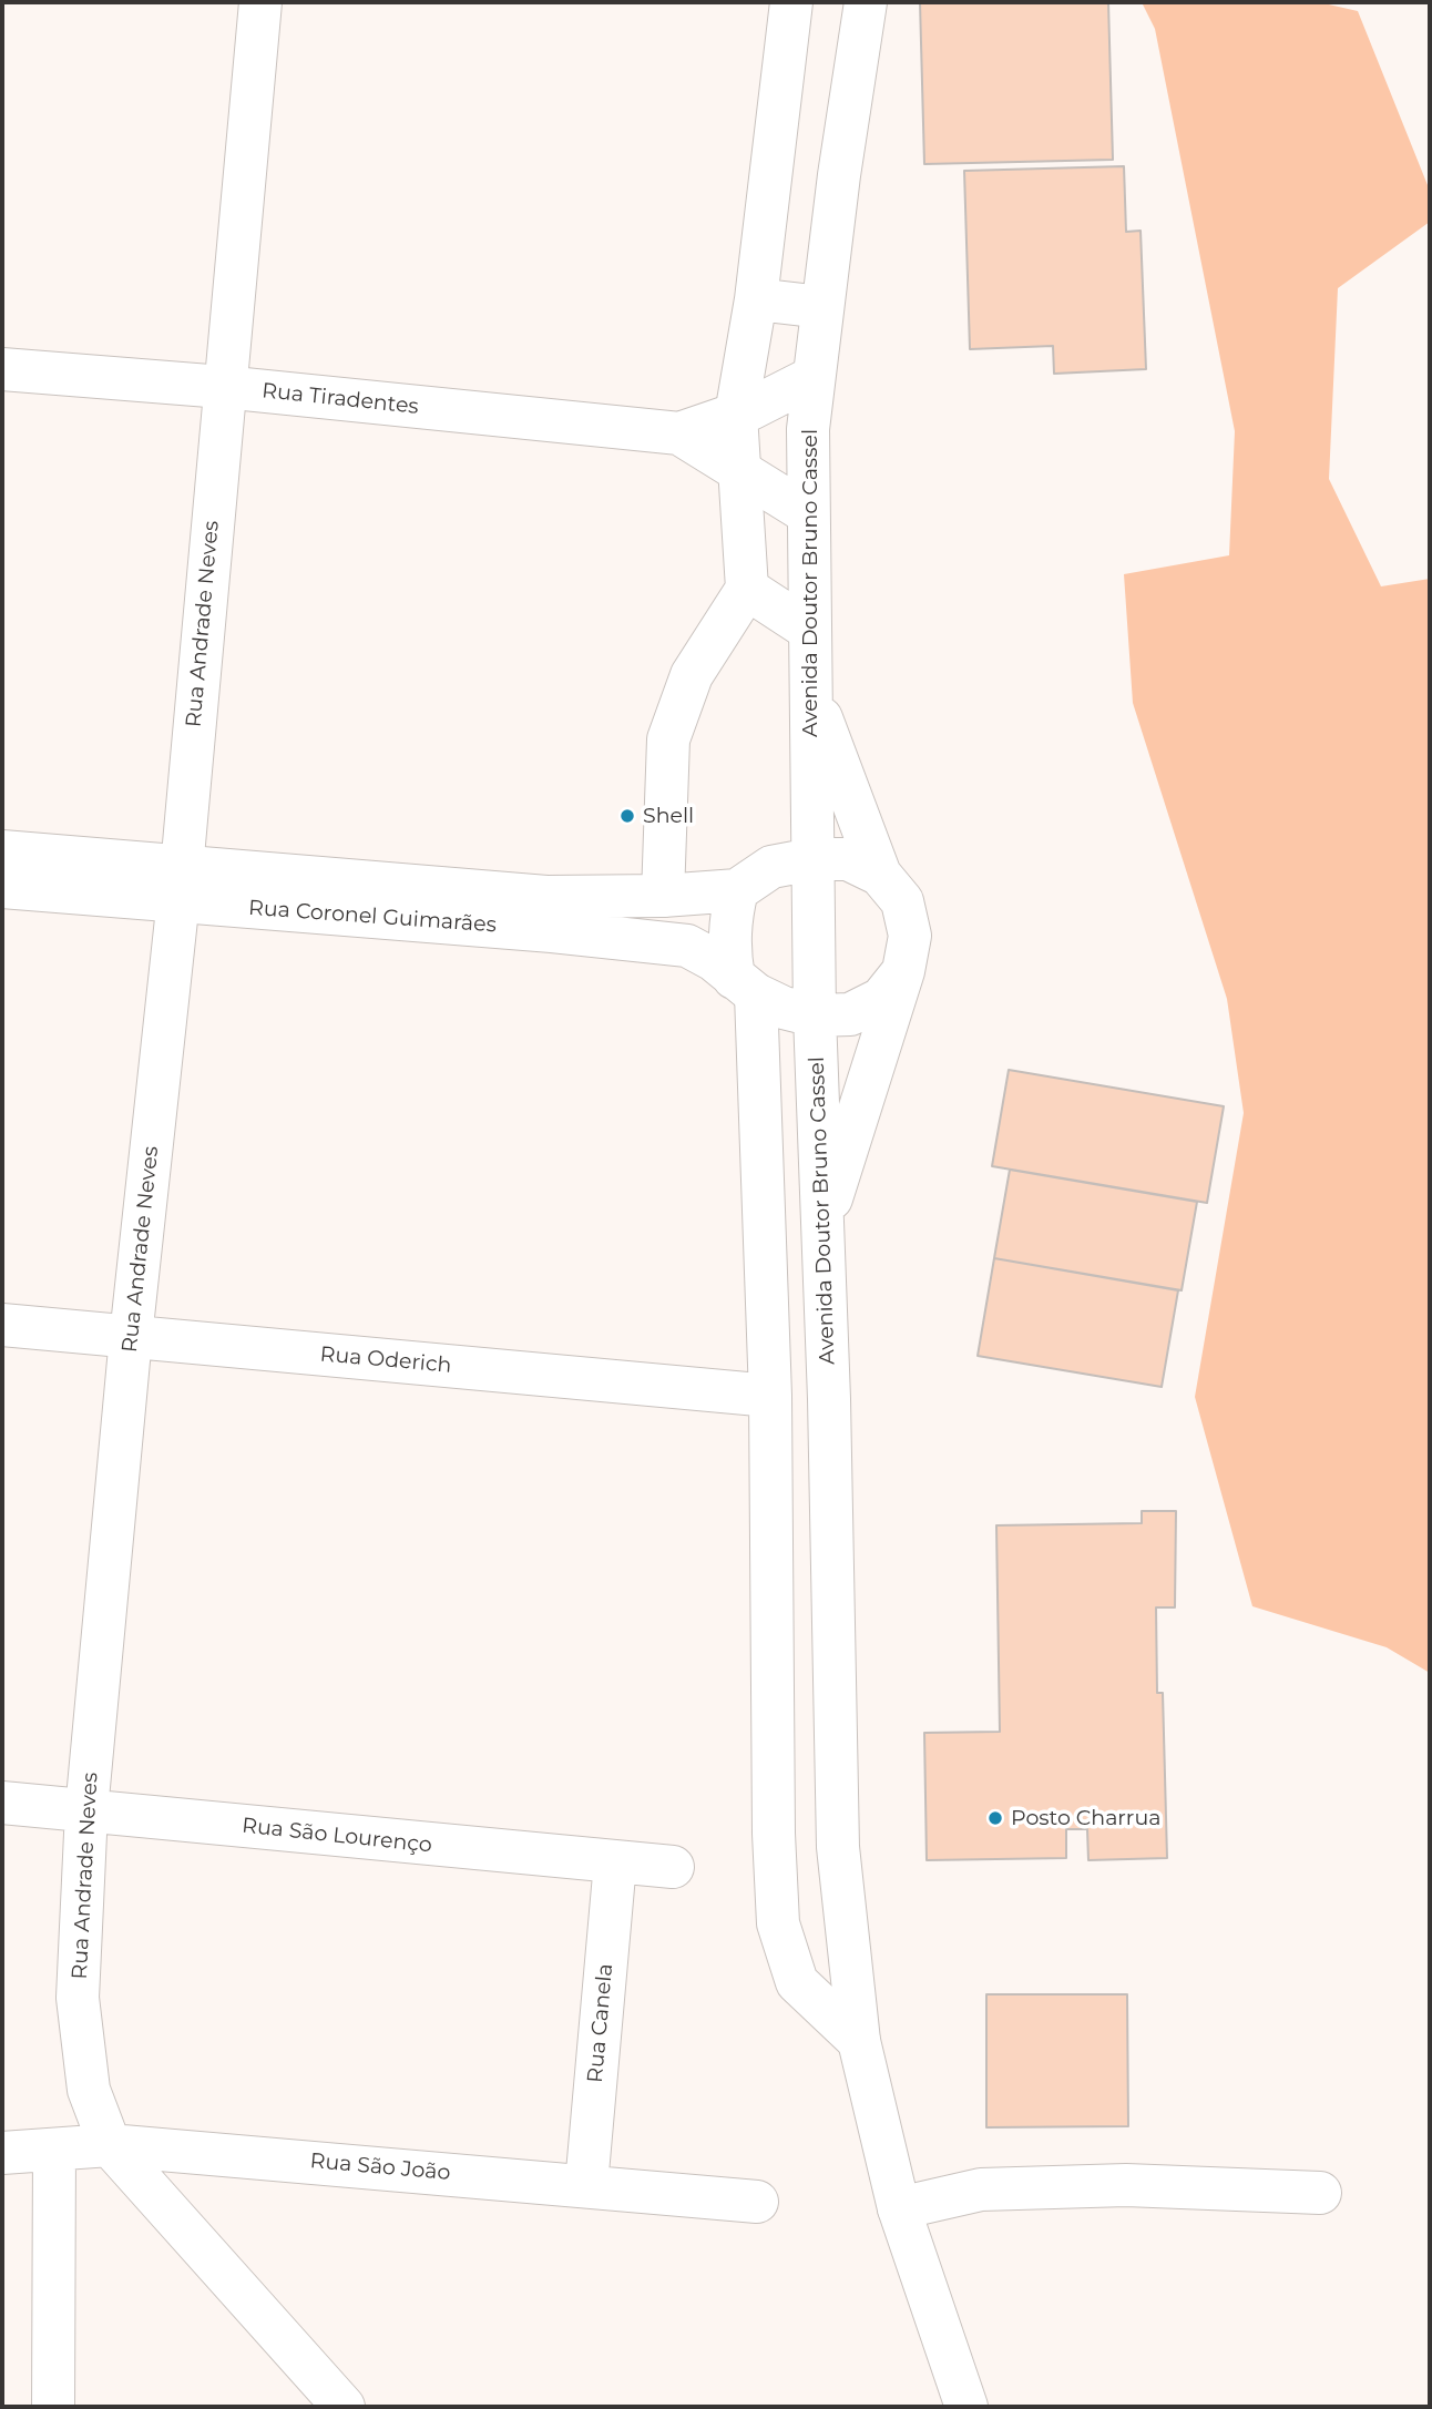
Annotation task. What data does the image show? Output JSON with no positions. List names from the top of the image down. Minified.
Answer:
{"streets":{"street":["Rua Tiradentes","Avenida Doutor Bruno Cassel","Rua Andrade Neves","Rua Coronel Guimarães","Rua Oderich","Rua São Lourenço","Rua Canela","Rua São João"]},"crossings":[["Rua Tiradentes","Avenida Doutor Bruno Cassel"],["Rua Tiradentes","Rua Andrade Neves"],["Avenida Doutor Bruno Cassel","Rua Coronel Guimarães"],["Rua Andrade Neves","Rua Coronel Guimarães"],["Rua Andrade Neves","Rua Oderich"],["Rua Andrade Neves","Rua São Lourenço"],["Rua Andrade Neves","Rua São João"],["Rua São Lourenço","Rua Canela"],["Rua Canela","Rua São João"]],"places":["Shell","Posto Charrua"]}
